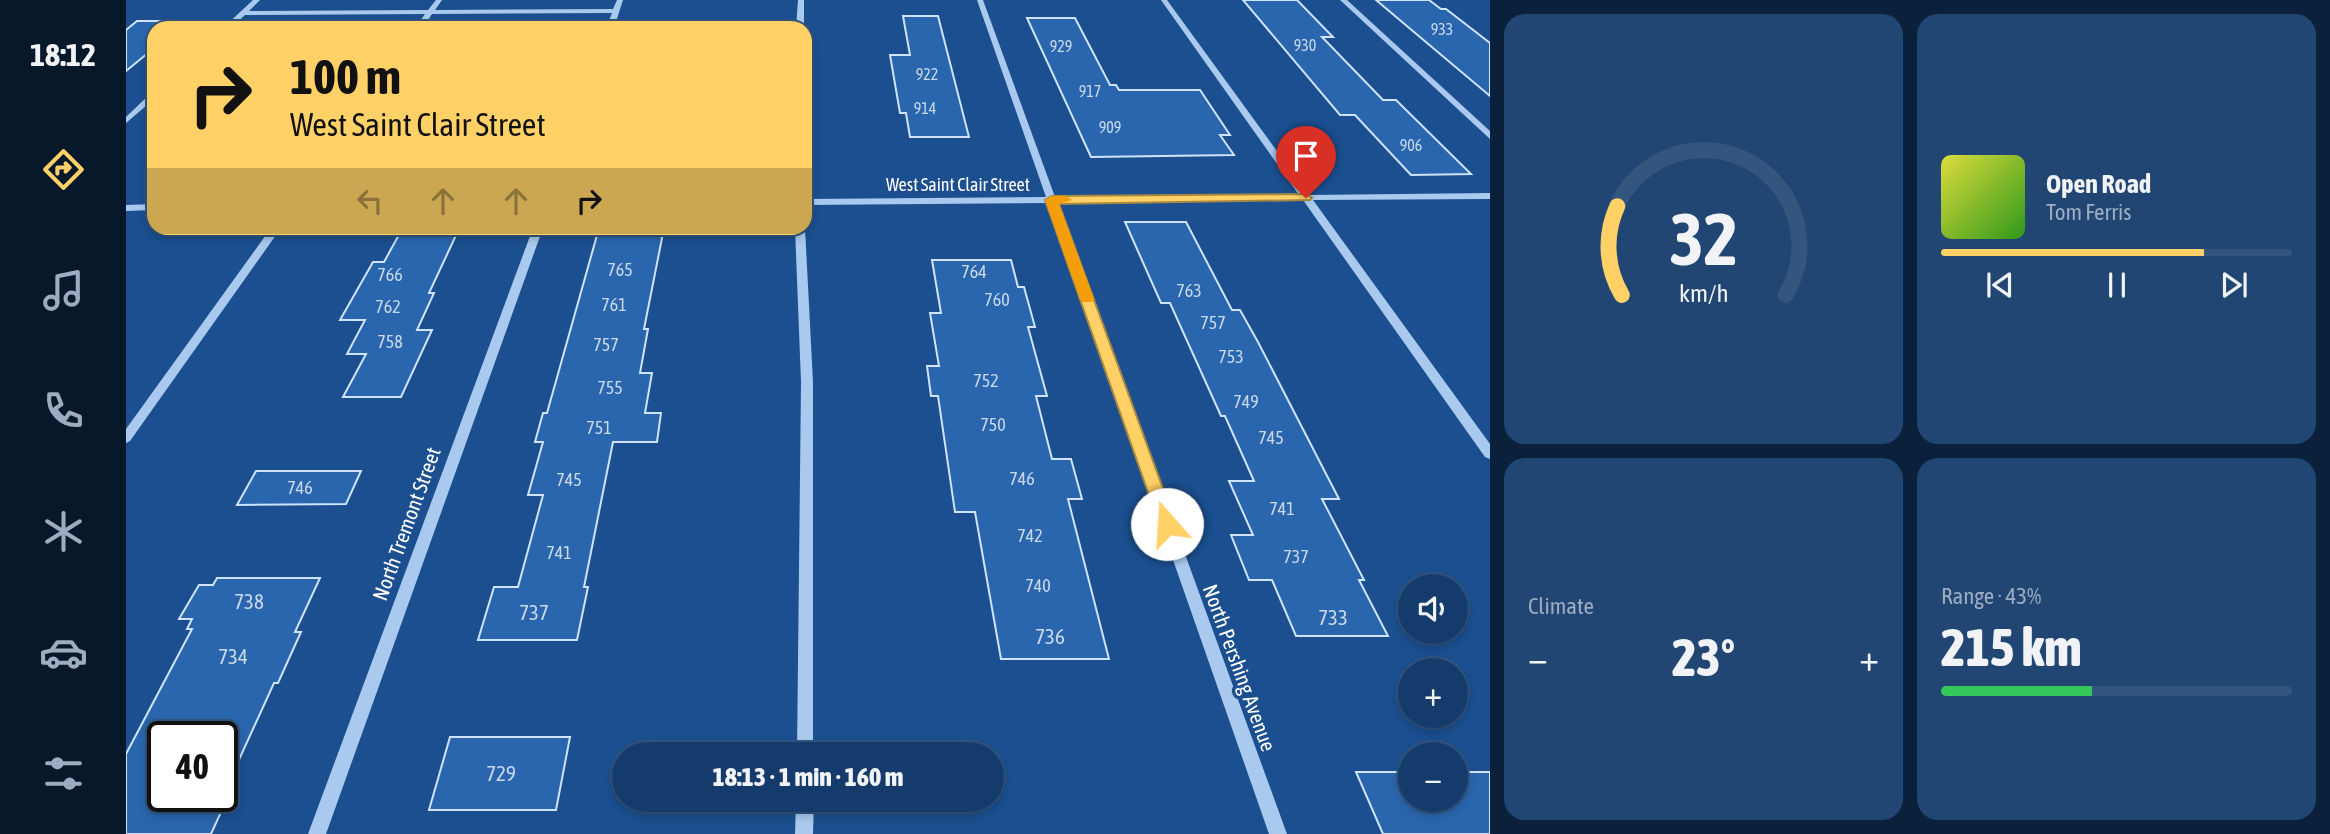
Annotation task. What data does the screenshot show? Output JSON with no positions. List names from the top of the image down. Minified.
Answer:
{"streets":{"street":["West Saint Clair Street","North Tremont Street","North Pershing Avenue"]},"crossings":[["West Saint Clair Street","North Pershing Avenue"]],"house_numbers":["933","930","929","922","917","914","909","906","765","764","766","763","760","761","762","757","758","757","753","752","755","749","750","751","745","746","745","746","741","742","741","737","740","738","737","733","736","734","729"],"page":{"tabs":"18:12","turn":["100 m","West Saint Clair Street"],"song":["Open Road","Tom Ferris"],"tile":["Climate",["Range · 43%","215 km"]],"map_buttons":["+","−"],"heat":["−","23°","+"],"limit":"40","trip":"18:13 · 1 min · 160 m","gauge":["32","km/h"]}}
